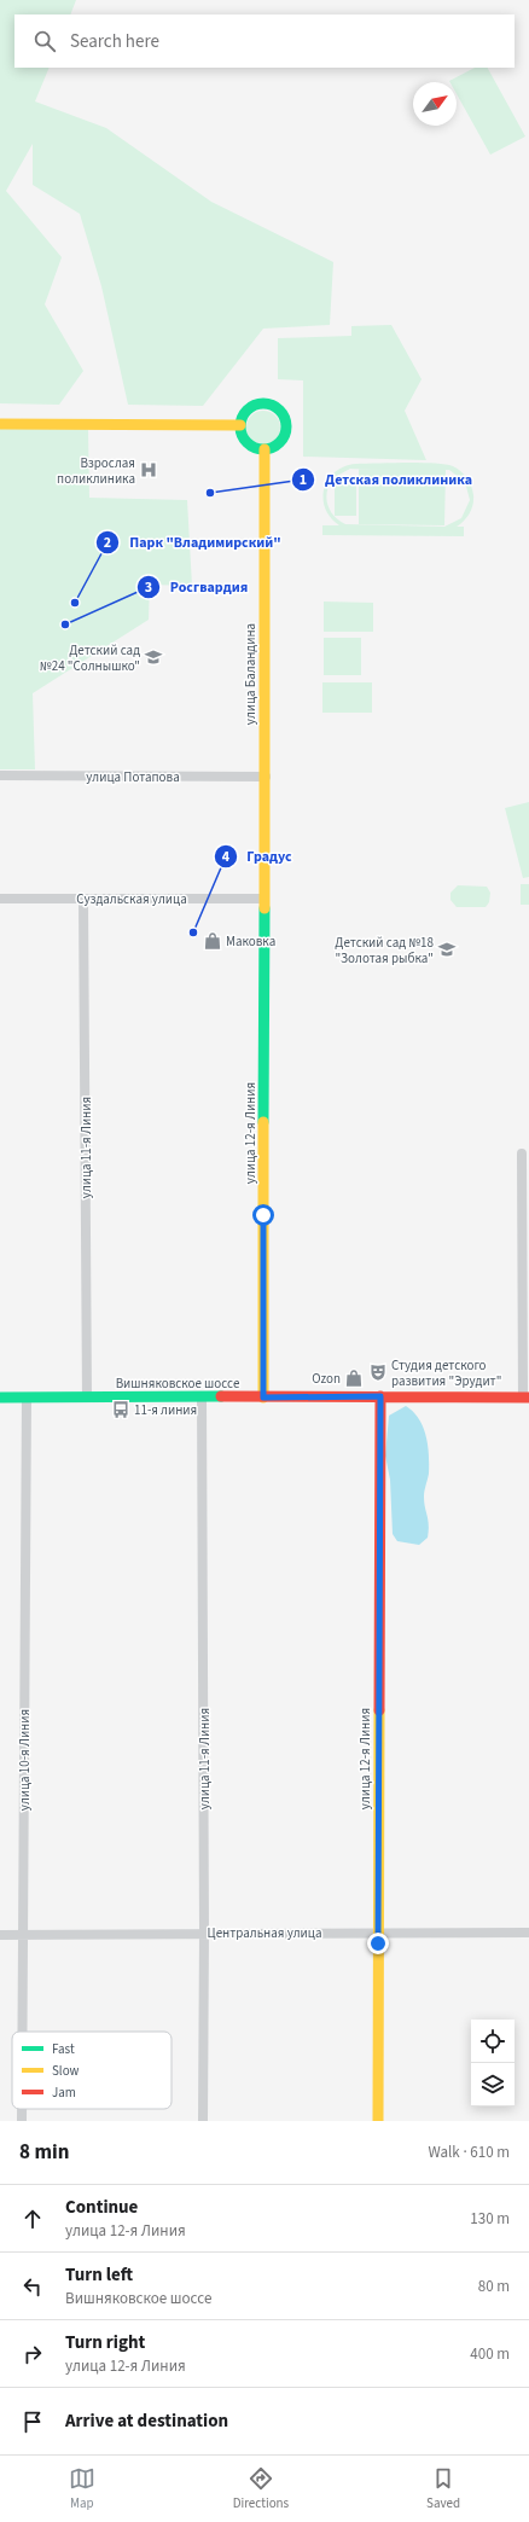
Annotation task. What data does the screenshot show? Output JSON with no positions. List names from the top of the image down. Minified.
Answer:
{"streets":{"street":["улица Баландина","улица Потапова","Суздальская улица","улица 12-я Линия","улица 11-я Линия","Вишняковское шоссе","улица 10-я Линия","Центральная улица"]},"crossings":[["улица Баландина","улица Потапова"],["улица Баландина","Суздальская улица"],["улица Баландина","улица 12-я Линия"],["Суздальская улица","улица 12-я Линия"],["Суздальская улица","улица 11-я Линия"],["улица 12-я Линия","Вишняковское шоссе"],["улица 12-я Линия","Центральная улица"],["улица 11-я Линия","Вишняковское шоссе"],["улица 11-я Линия","Центральная улица"],["Вишняковское шоссе","улица 10-я Линия"],["улица 10-я Линия","Центральная улица"]],"places":{"hospital":["Взрослая поликлиника"],"other":["Детская поликлиника","Парк \"Владимирский\"","Росгвардия","Градус"],"school or university":["Детский сад №24 \"Солнышко\"","Детский сад №18 \"Золотая рыбка\""],"shop":["Маковка","Ozon"],"theatre":["Студия детского развития \"Эрудит\""],"bus stop":["11-я линия"]},"legend":["Fast","Slow","Jam"],"north":"top right","page":{"search":"Search here","heading":["8 min","Walk · 610 m"],"list":[["Continue","улица 12-я Линия","130 m"],["Turn left","Вишняковское шоссе","80 m"],["Turn right","улица 12-я Линия","400 m"],"Arrive at destination"],"nav":["Map","Directions","Saved"]}}
